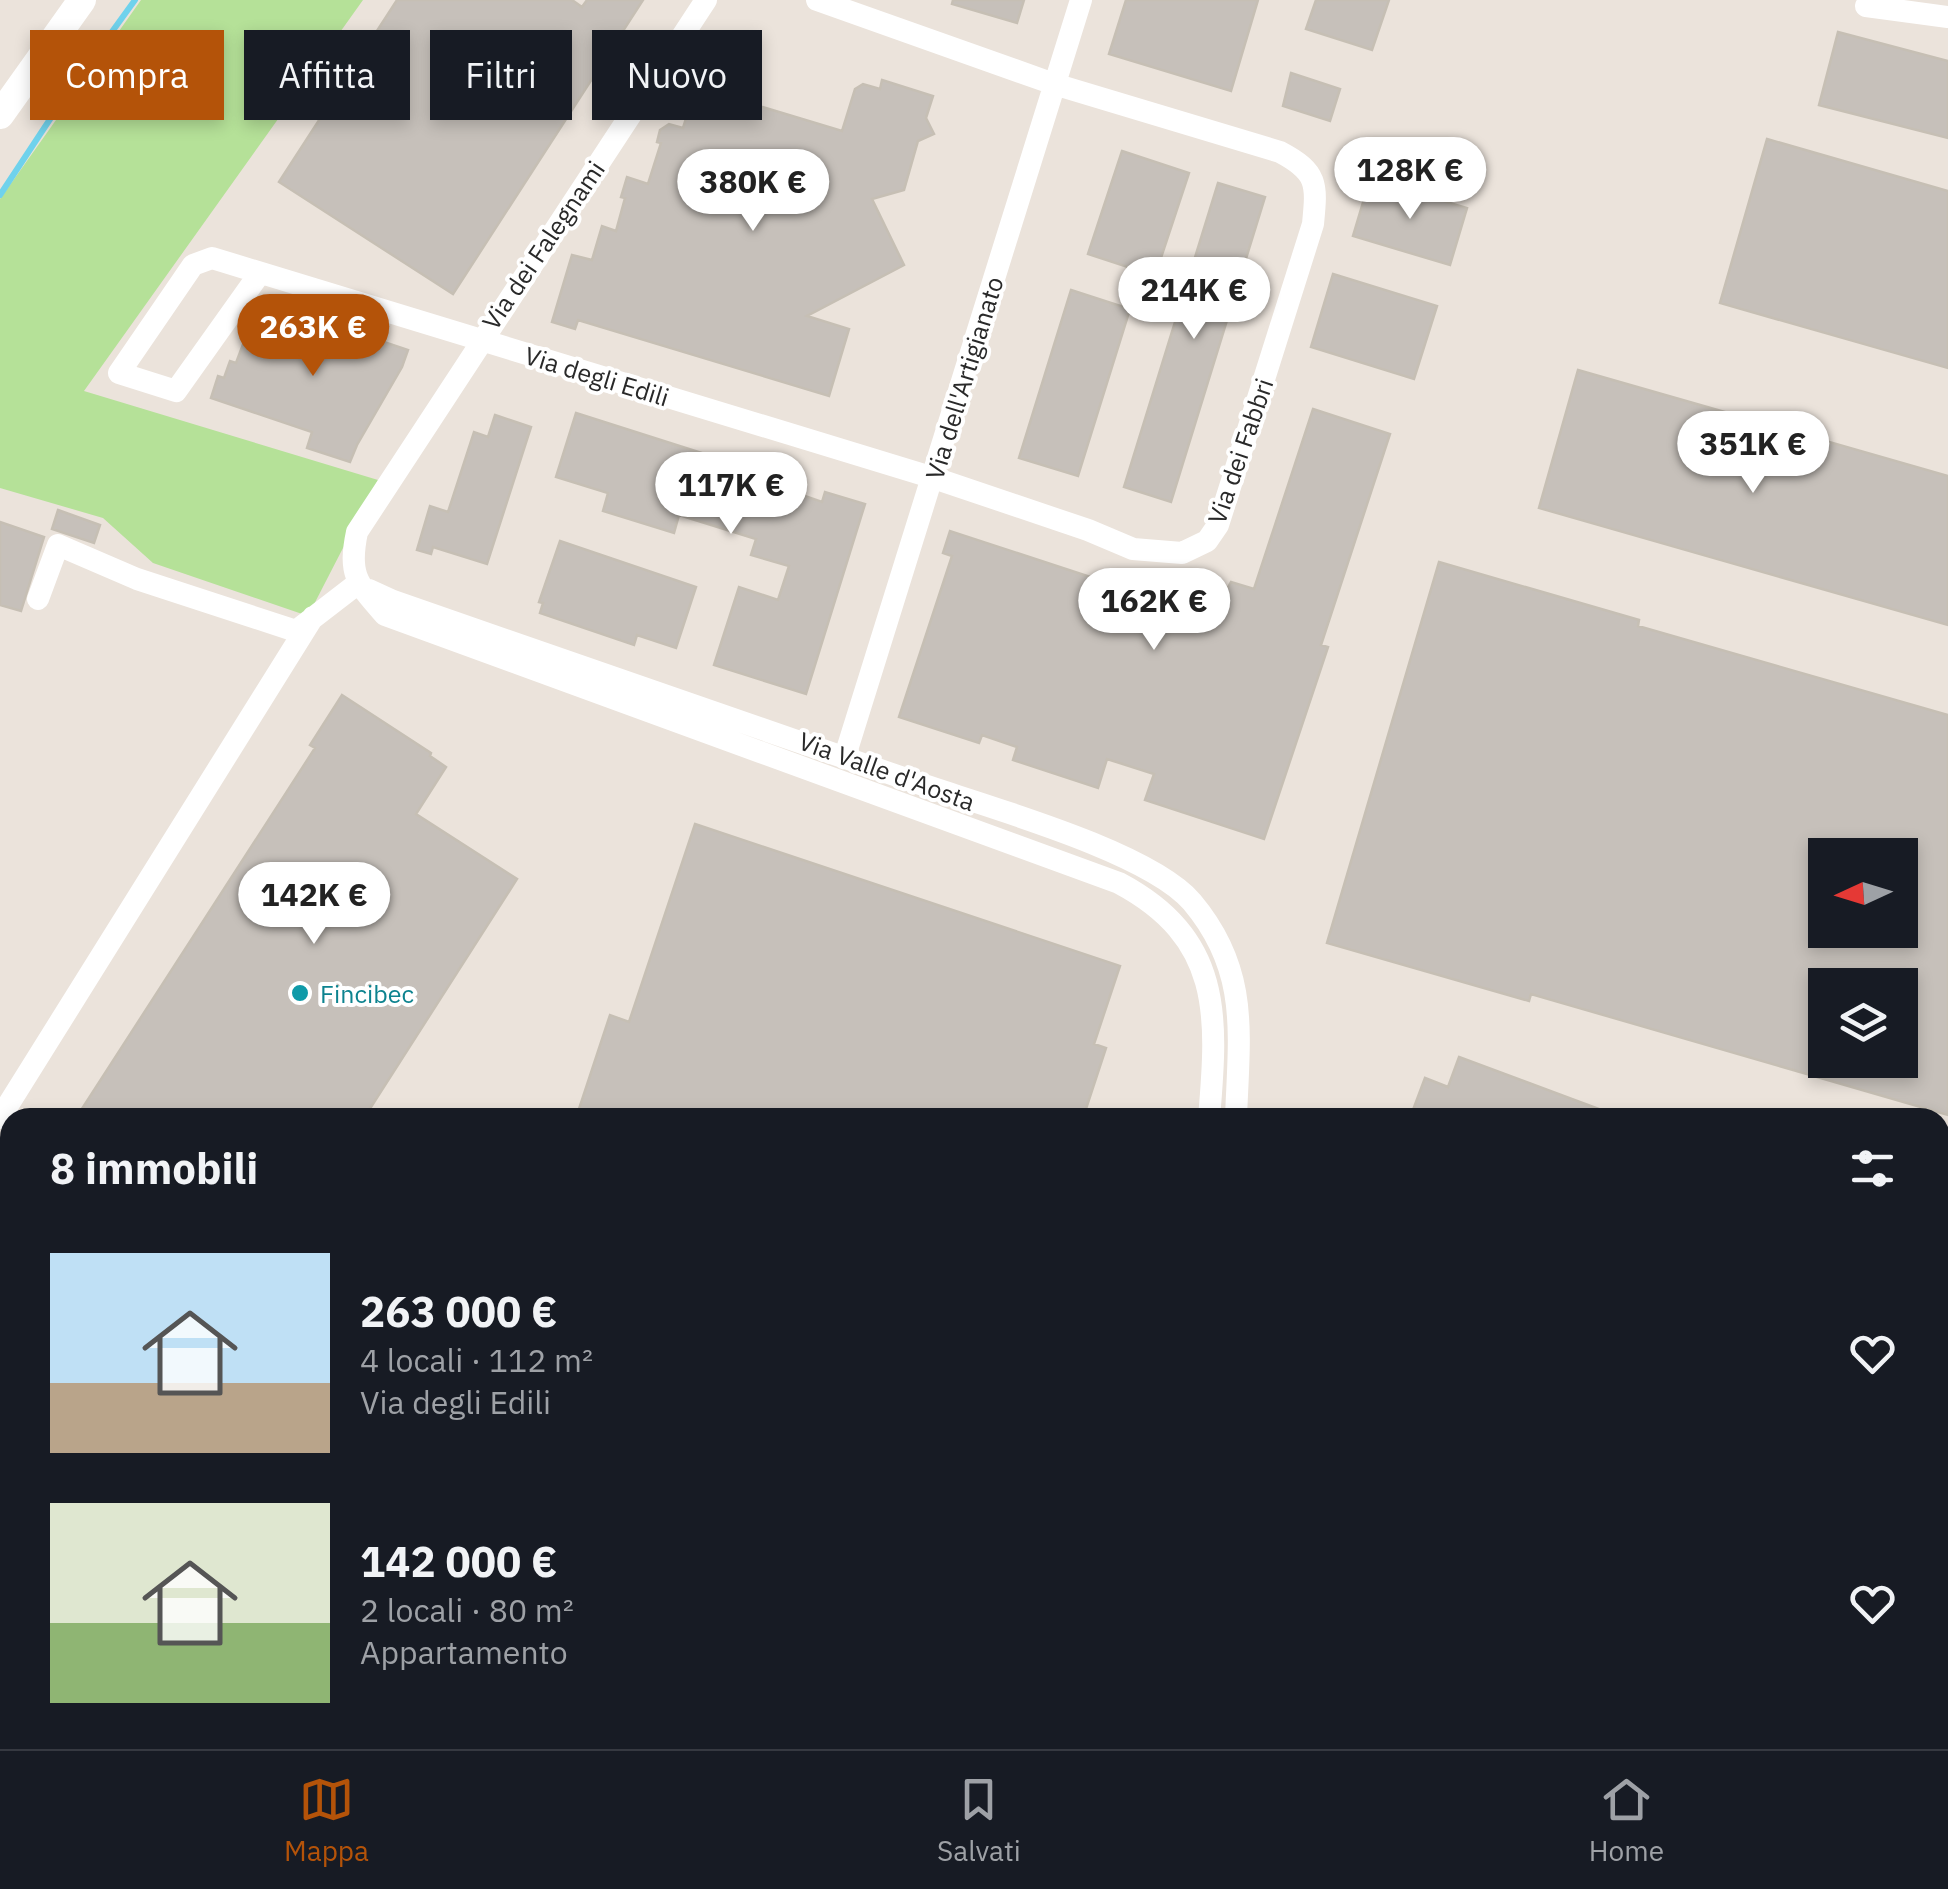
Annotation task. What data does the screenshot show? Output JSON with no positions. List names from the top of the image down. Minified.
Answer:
{"streets":{"street":["Via dei Falegnami","Via degli Edili","Via dell'Artigianato","Via dei Fabbri","Via Valle d'Aosta"]},"crossings":[["Via dei Falegnami","Via degli Edili"],["Via degli Edili","Via dell'Artigianato"],["Via degli Edili","Via dei Fabbri"],["Via dell'Artigianato","Via dei Fabbri"],["Via dell'Artigianato","Via Valle d'Aosta"]],"places":["Fincibec"],"north":"left","page":{"chip":["Compra","Affitta","Filtri","Nuovo"],"price":["128K €","380K €","214K €","263K €","351K €","117K €","162K €","142K €"],"heading":"8 immobili","list":[{"name":"263 000 €","note":"4 locali · 112 m² · Via degli Edili"},{"name":"142 000 €","note":"2 locali · 80 m² · Appartamento"}],"tabs":["Mappa","Salvati","Home"]}}
